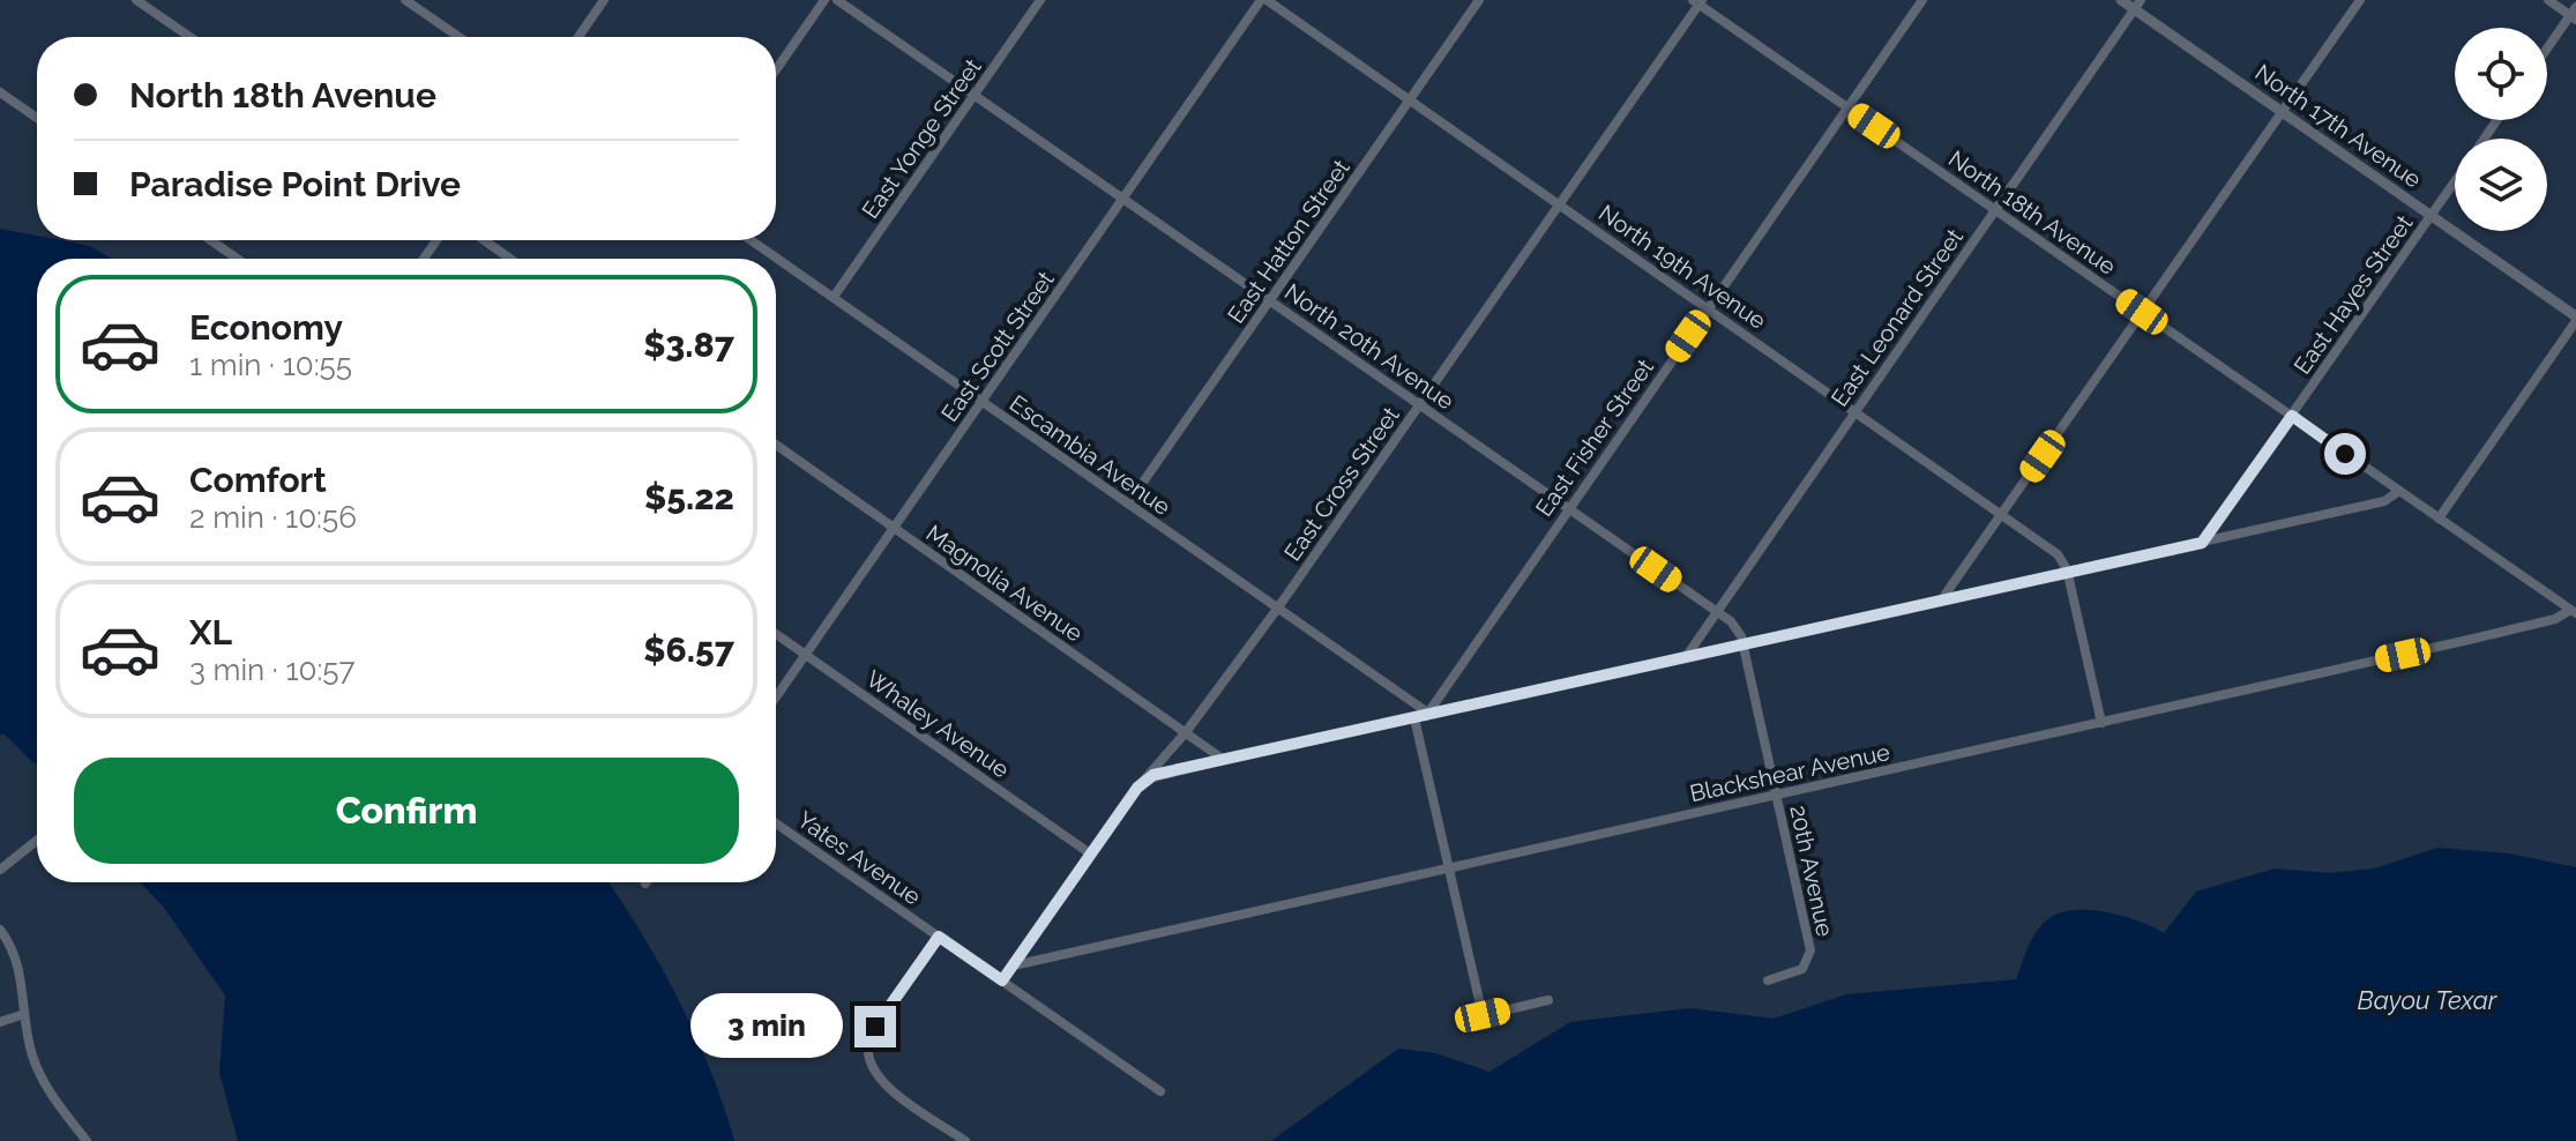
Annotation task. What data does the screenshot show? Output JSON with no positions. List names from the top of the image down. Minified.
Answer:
{"streets":{"street":["North 17th Avenue","East Yonge Street","North 18th Avenue","East Hatton Street","North 19th Avenue","East Hayes Street","East Leonard Street","East Scott Street","North 20th Avenue","East Fisher Street","Escambia Avenue","East Cross Street","Magnolia Avenue","Whaley Avenue","Blackshear Avenue","Yates Avenue","20th Avenue"]},"crossings":[["North 17th Avenue","East Hayes Street"],["North 17th Avenue","East Leonard Street"],["East Yonge Street","North 20th Avenue"],["East Yonge Street","Escambia Avenue"],["North 18th Avenue","East Hayes Street"],["North 18th Avenue","East Leonard Street"],["North 18th Avenue","East Fisher Street"],["North 18th Avenue","East Cross Street"],["North 18th Avenue","Blackshear Avenue"],["East Hatton Street","North 19th Avenue"],["East Hatton Street","North 20th Avenue"],["East Hatton Street","Escambia Avenue"],["North 19th Avenue","East Leonard Street"],["North 19th Avenue","East Scott Street"],["North 19th Avenue","East Fisher Street"],["North 19th Avenue","East Cross Street"],["East Leonard Street","North 20th Avenue"],["East Scott Street","North 20th Avenue"],["East Scott Street","Escambia Avenue"],["East Scott Street","Magnolia Avenue"],["East Scott Street","Whaley Avenue"],["North 20th Avenue","East Fisher Street"],["North 20th Avenue","East Cross Street"],["North 20th Avenue","Blackshear Avenue"],["North 20th Avenue","20th Avenue"],["East Fisher Street","Escambia Avenue"],["Escambia Avenue","East Cross Street"],["East Cross Street","Magnolia Avenue"],["East Cross Street","Whaley Avenue"],["East Cross Street","Blackshear Avenue"],["East Cross Street","Yates Avenue"],["Blackshear Avenue","20th Avenue"]],"water":["Bayou Texar"],"page":{"banner":["North 18th Avenue","Paradise Point Drive"],"list":[{"name":"Economy","note":"1 min · 10:55","value":"$3.87"},{"name":"Comfort","note":"2 min · 10:56","value":"$5.22"},{"name":"XL","note":"3 min · 10:57","value":"$6.57"}],"buttons":"Confirm","bubble":"3 min"}}
